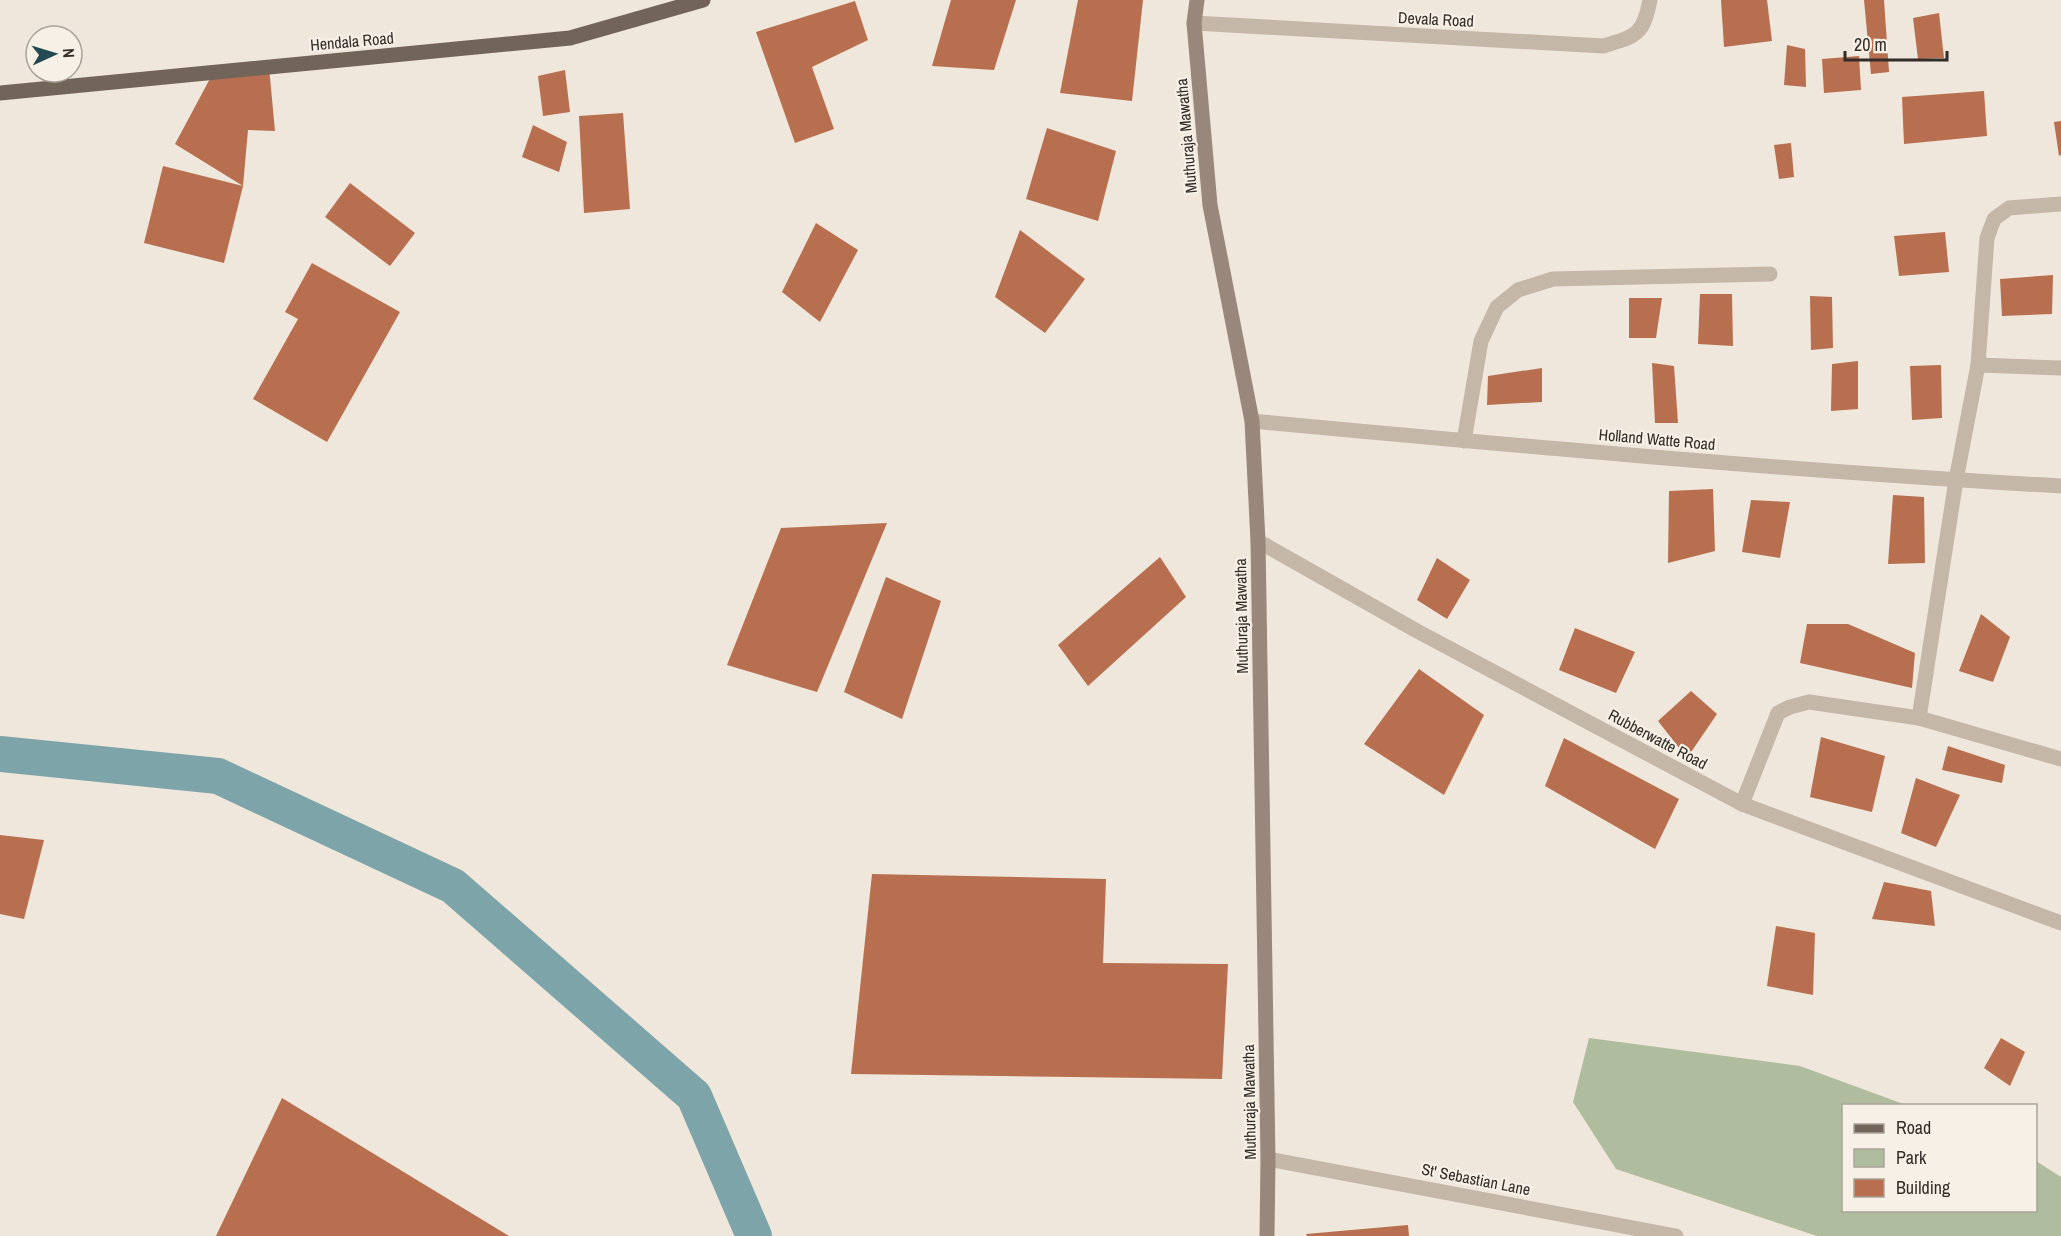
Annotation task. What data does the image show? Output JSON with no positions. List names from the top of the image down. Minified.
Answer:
{"streets":{"main road":["Hendala Road"],"street":["Devala Road","Muthuraja Mawatha","Holland Watte Road","Rubberwatte Road","St' Sebastian Lane"]},"crossings":[["Devala Road","Muthuraja Mawatha"],["Muthuraja Mawatha","Holland Watte Road"],["Muthuraja Mawatha","Rubberwatte Road"],["Muthuraja Mawatha","St' Sebastian Lane"]],"legend":["Road","Park","Building"],"scale_bar":"20 m","north":"right"}
